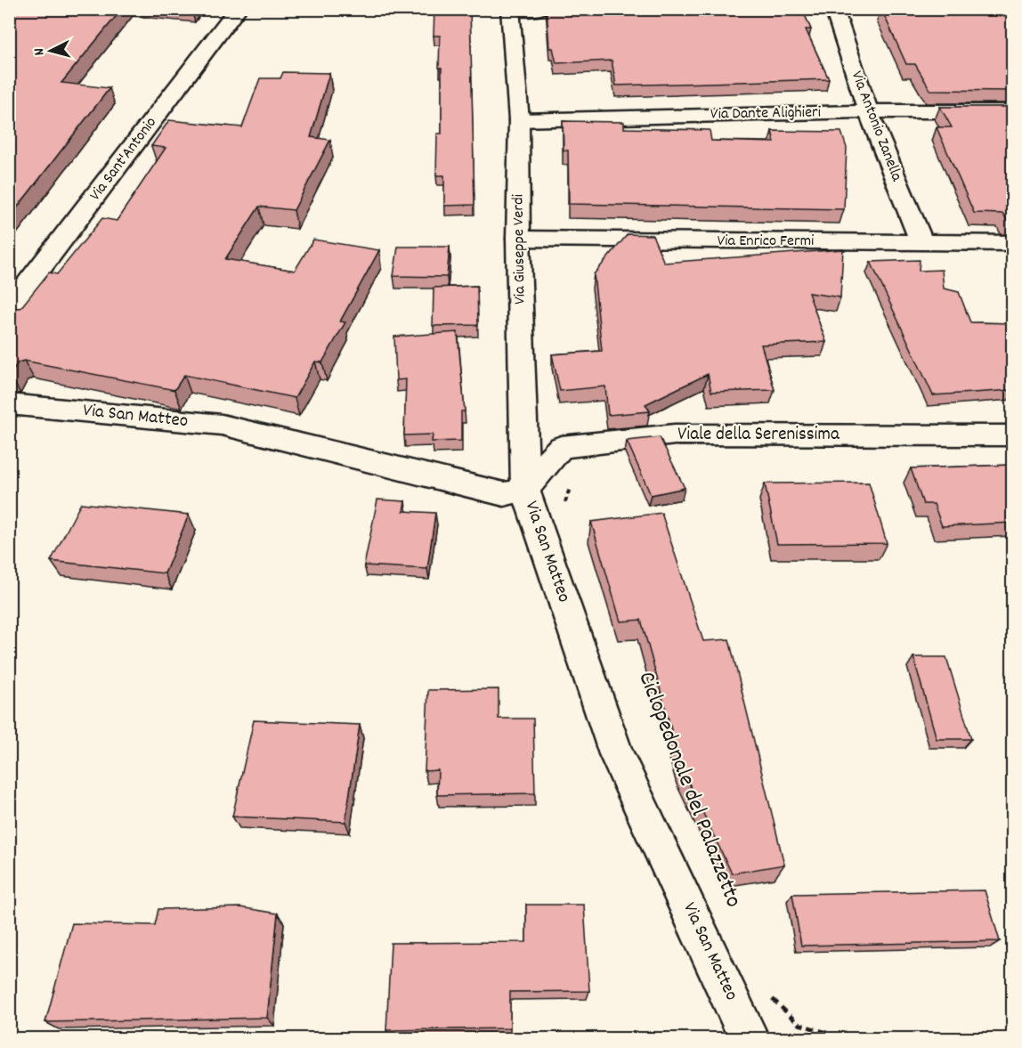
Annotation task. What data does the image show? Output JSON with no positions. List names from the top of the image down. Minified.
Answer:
{"streets":{"street":["Via Dante Alighieri","Via Antonio Zanella","Via Sant'Antonio","Via Enrico Fermi","Via Giuseppe Verdi","Via San Matteo","Viale della Serenissima"]},"crossings":[["Via Dante Alighieri","Via Antonio Zanella"],["Via Dante Alighieri","Via Giuseppe Verdi"],["Via Antonio Zanella","Via Enrico Fermi"],["Via Enrico Fermi","Via Giuseppe Verdi"],["Via Giuseppe Verdi","Via San Matteo"],["Via Giuseppe Verdi","Viale della Serenissima"],["Via San Matteo","Viale della Serenissima"]],"north":"left"}
